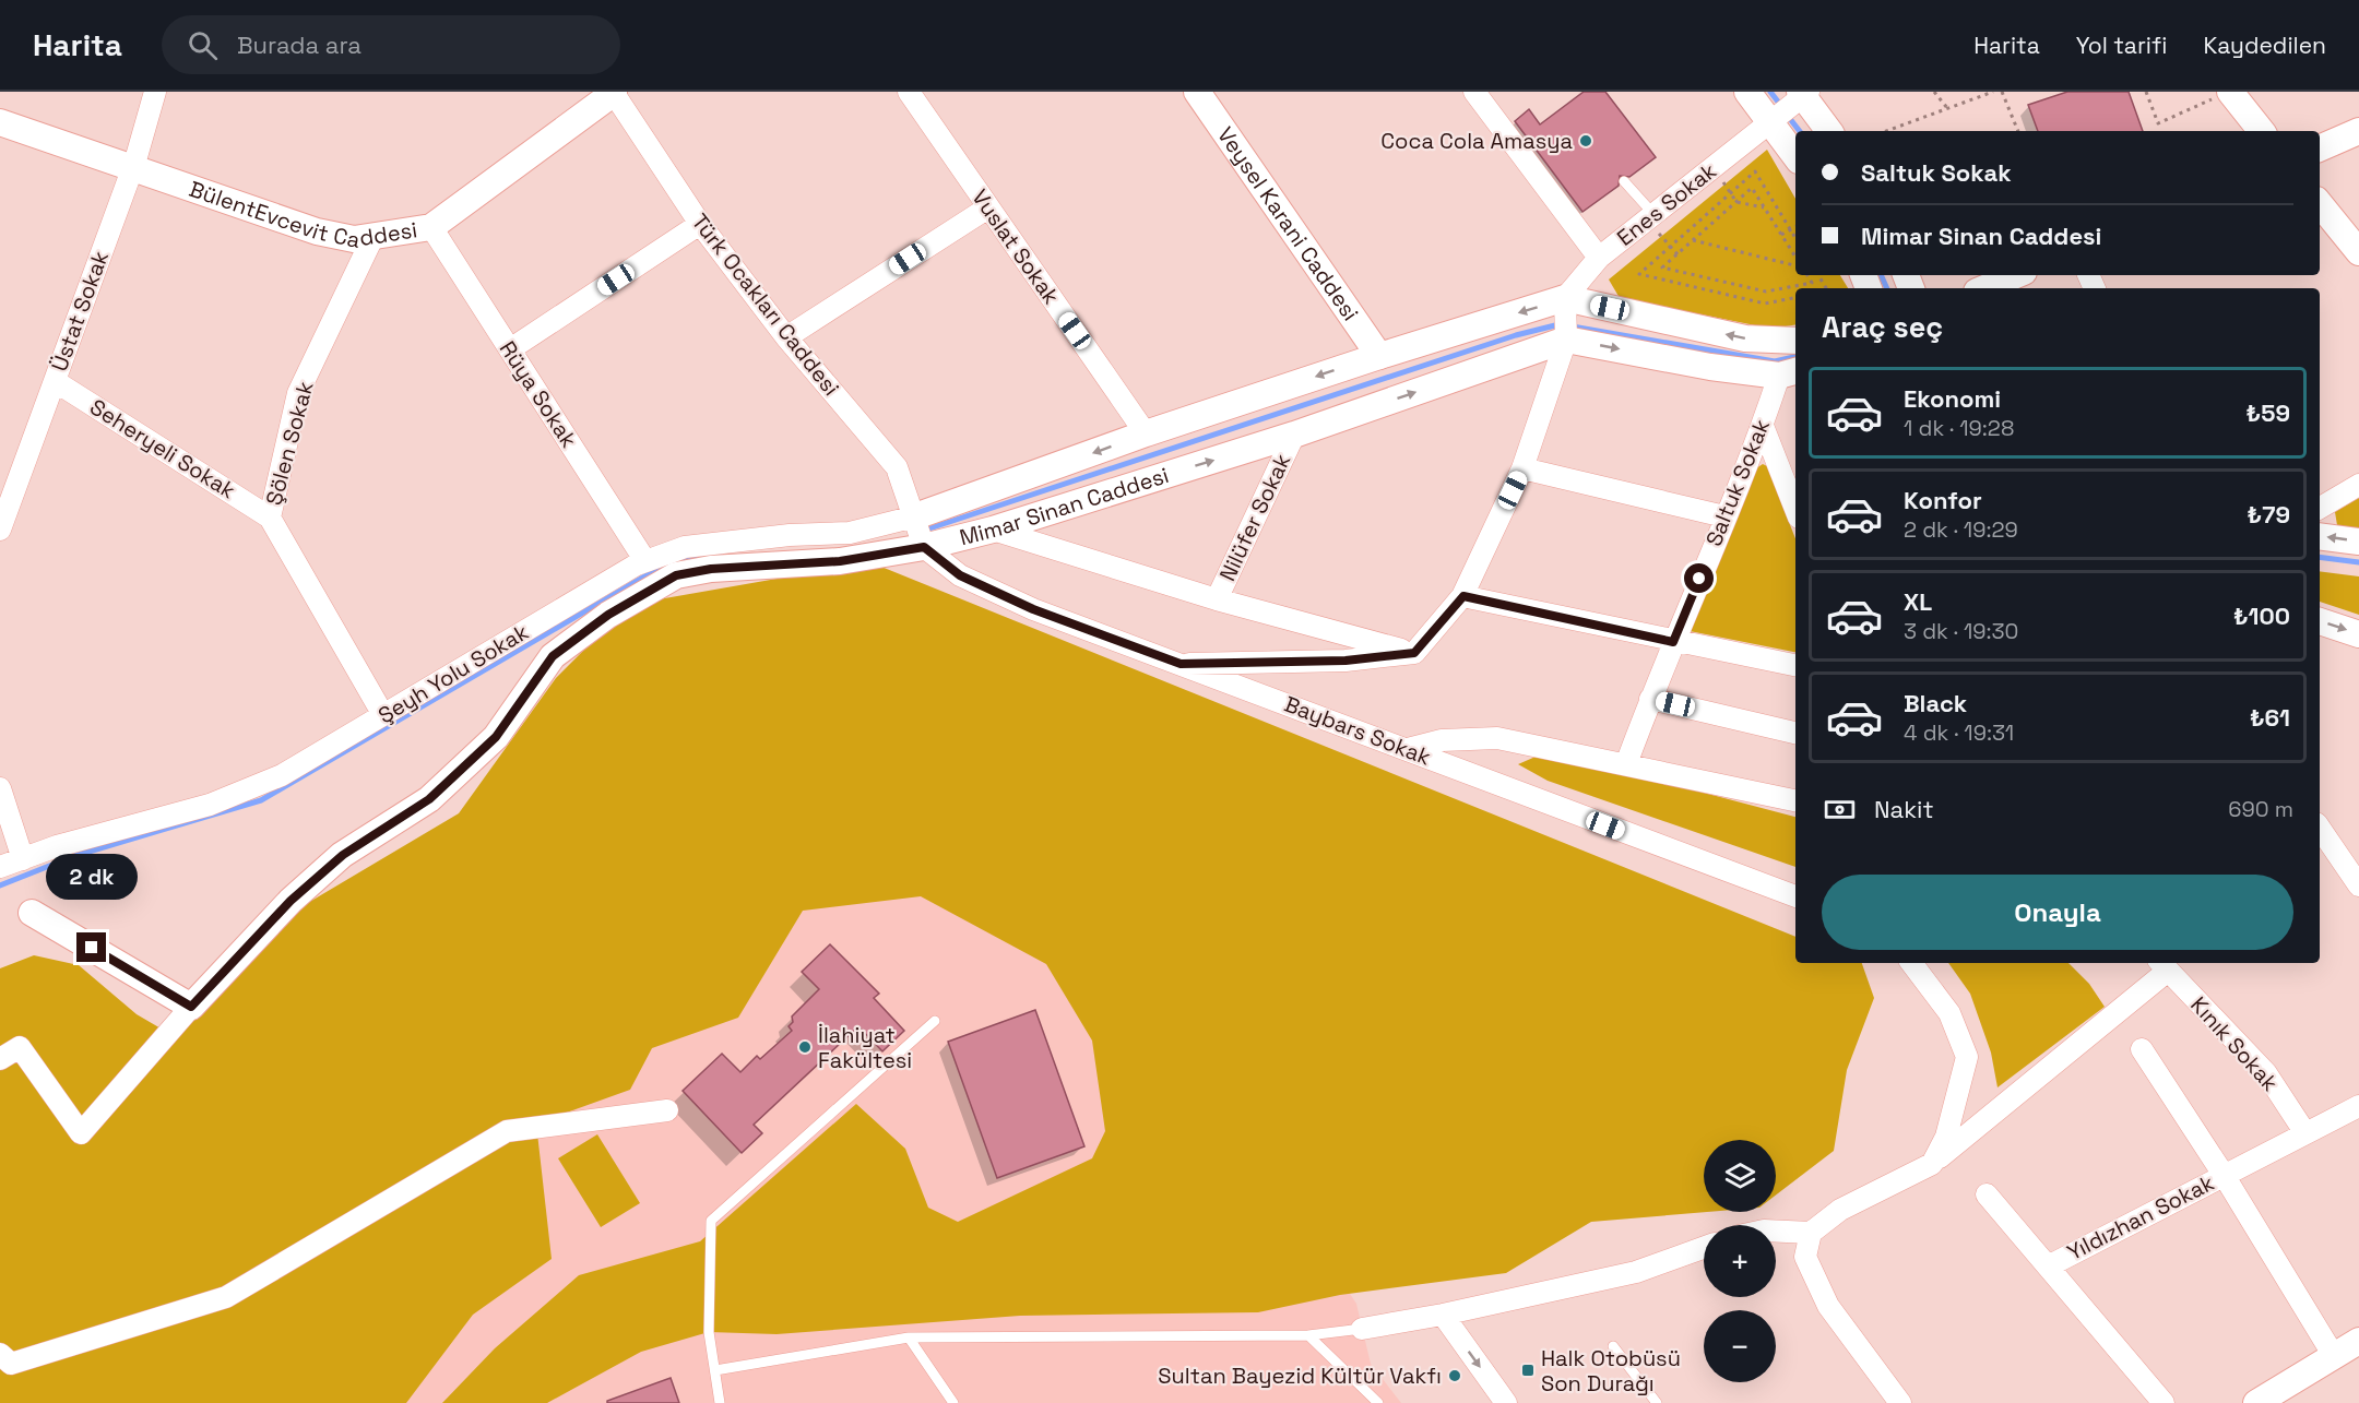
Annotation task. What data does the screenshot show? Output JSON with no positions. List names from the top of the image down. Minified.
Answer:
{"streets":{"street":["Enes Sokak","BülentEvcevit Caddesi","Veysel Karani Caddesi","Vuslat Sokak","Türk Ocakları Caddesi","Üstat Sokak","Rüya Sokak","Şölen Sokak","Seheryeli Sokak","Saltuk Sokak","Mimar Sinan Caddesi","Nilüfer Sokak","Şeyh Yolu Sokak","Baybars Sokak","Kınık Sokak","Yıldızhan Sokak"]},"crossings":[["Enes Sokak","Mimar Sinan Caddesi"],["BülentEvcevit Caddesi","Türk Ocakları Caddesi"],["BülentEvcevit Caddesi","Üstat Sokak"],["BülentEvcevit Caddesi","Rüya Sokak"],["BülentEvcevit Caddesi","Şölen Sokak"],["Veysel Karani Caddesi","Mimar Sinan Caddesi"],["Vuslat Sokak","Mimar Sinan Caddesi"],["Türk Ocakları Caddesi","Mimar Sinan Caddesi"],["Türk Ocakları Caddesi","Şeyh Yolu Sokak"],["Türk Ocakları Caddesi","Baybars Sokak"],["Üstat Sokak","Seheryeli Sokak"],["Rüya Sokak","Şeyh Yolu Sokak"],["Şölen Sokak","Seheryeli Sokak"],["Şölen Sokak","Şeyh Yolu Sokak"],["Saltuk Sokak","Mimar Sinan Caddesi"],["Mimar Sinan Caddesi","Nilüfer Sokak"],["Mimar Sinan Caddesi","Şeyh Yolu Sokak"],["Mimar Sinan Caddesi","Baybars Sokak"],["Kınık Sokak","Yıldızhan Sokak"]],"places":{"other":["Coca Cola Amasya","İlahiyat Fakültesi","Sultan Bayezid Kültür Vakfı"],"transit":["Halk Otobüsü Son Durağı"]},"page":{"header":"Harita","search":"Burada ara","nav":["Harita","Yol tarifi","Kaydedilen"],"banner":["Saltuk Sokak","Mimar Sinan Caddesi"],"heading":"Araç seç","list":[{"name":"Ekonomi","note":"1 dk · 19:28","value":"₺59"},{"name":"Konfor","note":"2 dk · 19:29","value":"₺79"},{"name":"XL","note":"3 dk · 19:30","value":"₺100"},{"name":"Black","note":"4 dk · 19:31","value":"₺61"}],"pay":["Nakit","690 m"],"bubble":"2 dk","buttons":"Onayla","map_buttons":["+","−"]}}
